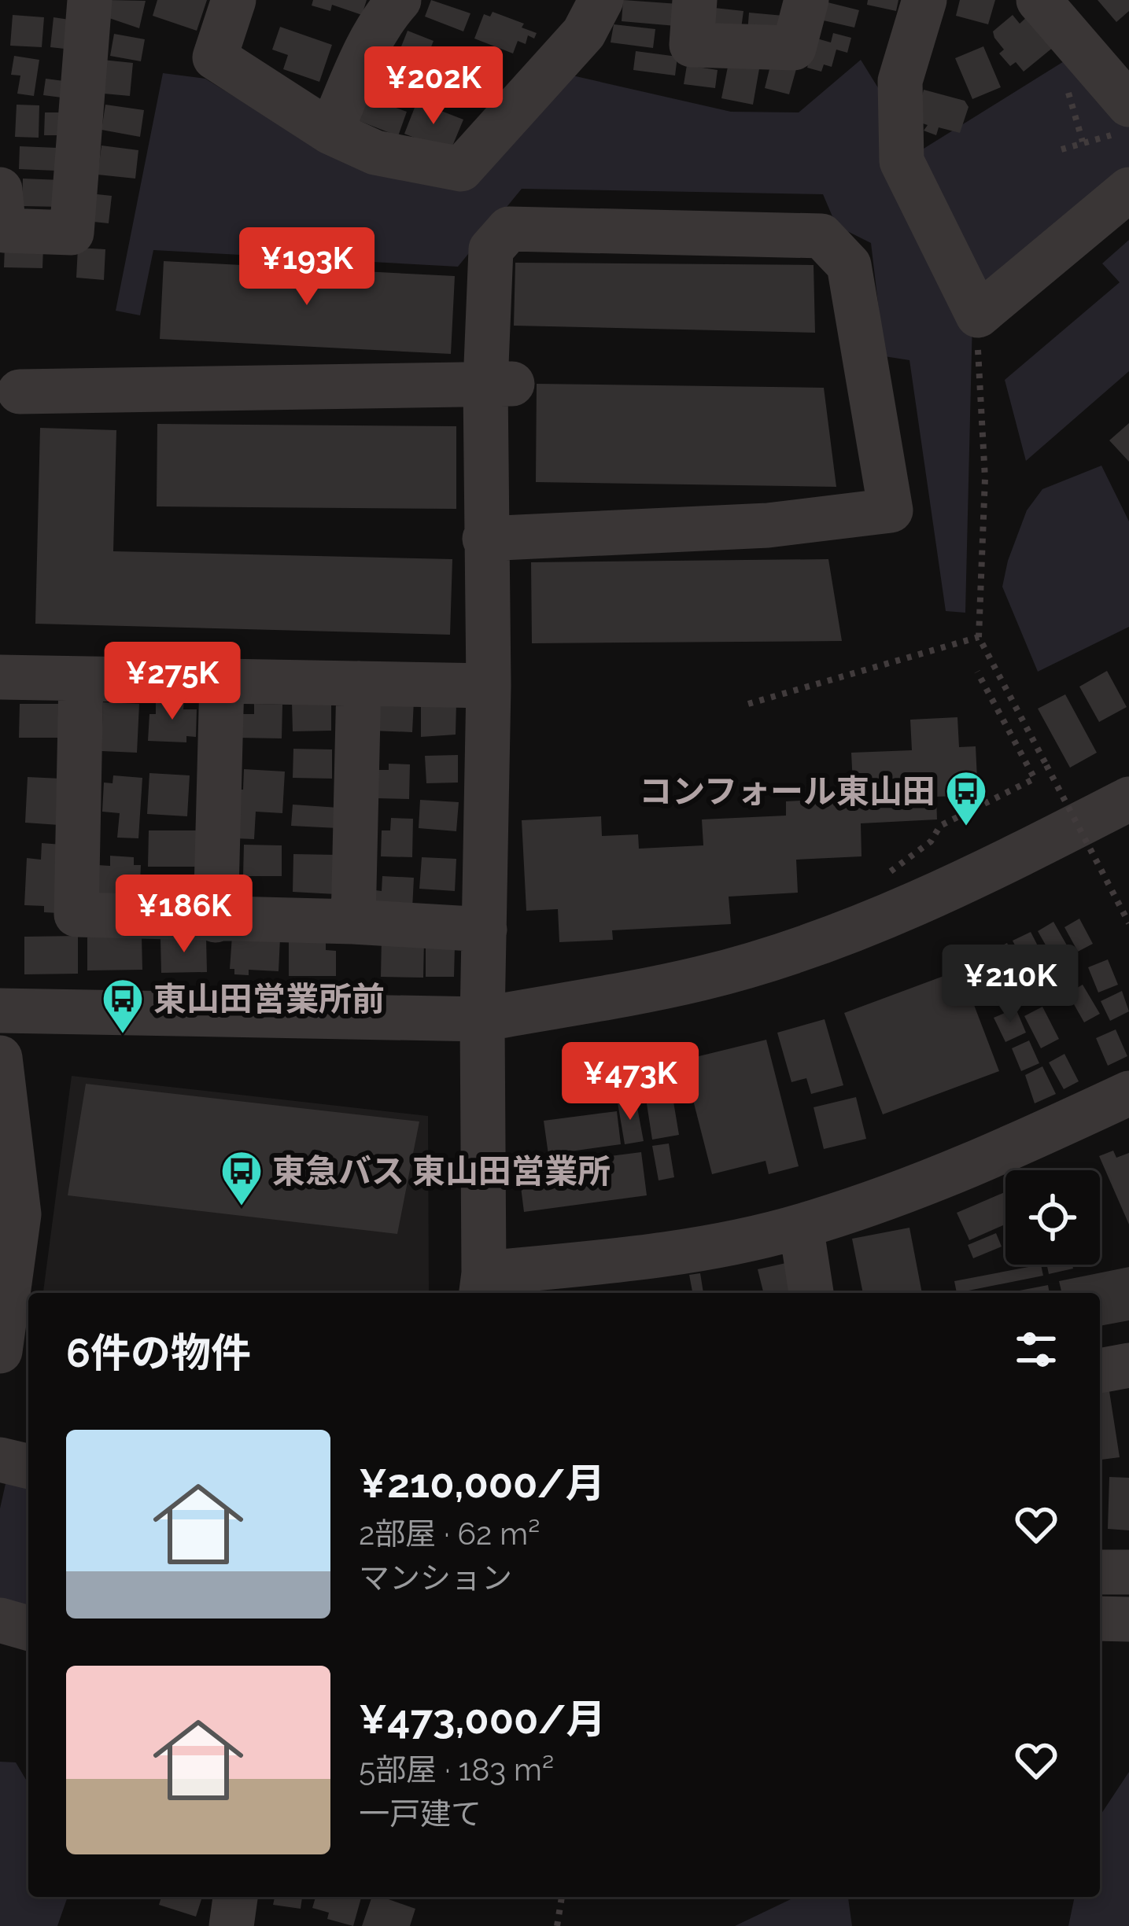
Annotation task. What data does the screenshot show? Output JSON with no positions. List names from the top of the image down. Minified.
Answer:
{"places":{"bus stop":["コンフォール東山田","東山田営業所前","東急バス 東山田営業所"]},"page":{"price":["¥202K","¥193K","¥275K","¥186K","¥210K","¥473K"],"heading":"6件の物件","list":[{"name":"¥210,000/月","note":"2部屋 · 62 m² · マンション"},{"name":"¥473,000/月","note":"5部屋 · 183 m² · 一戸建て"}]}}
